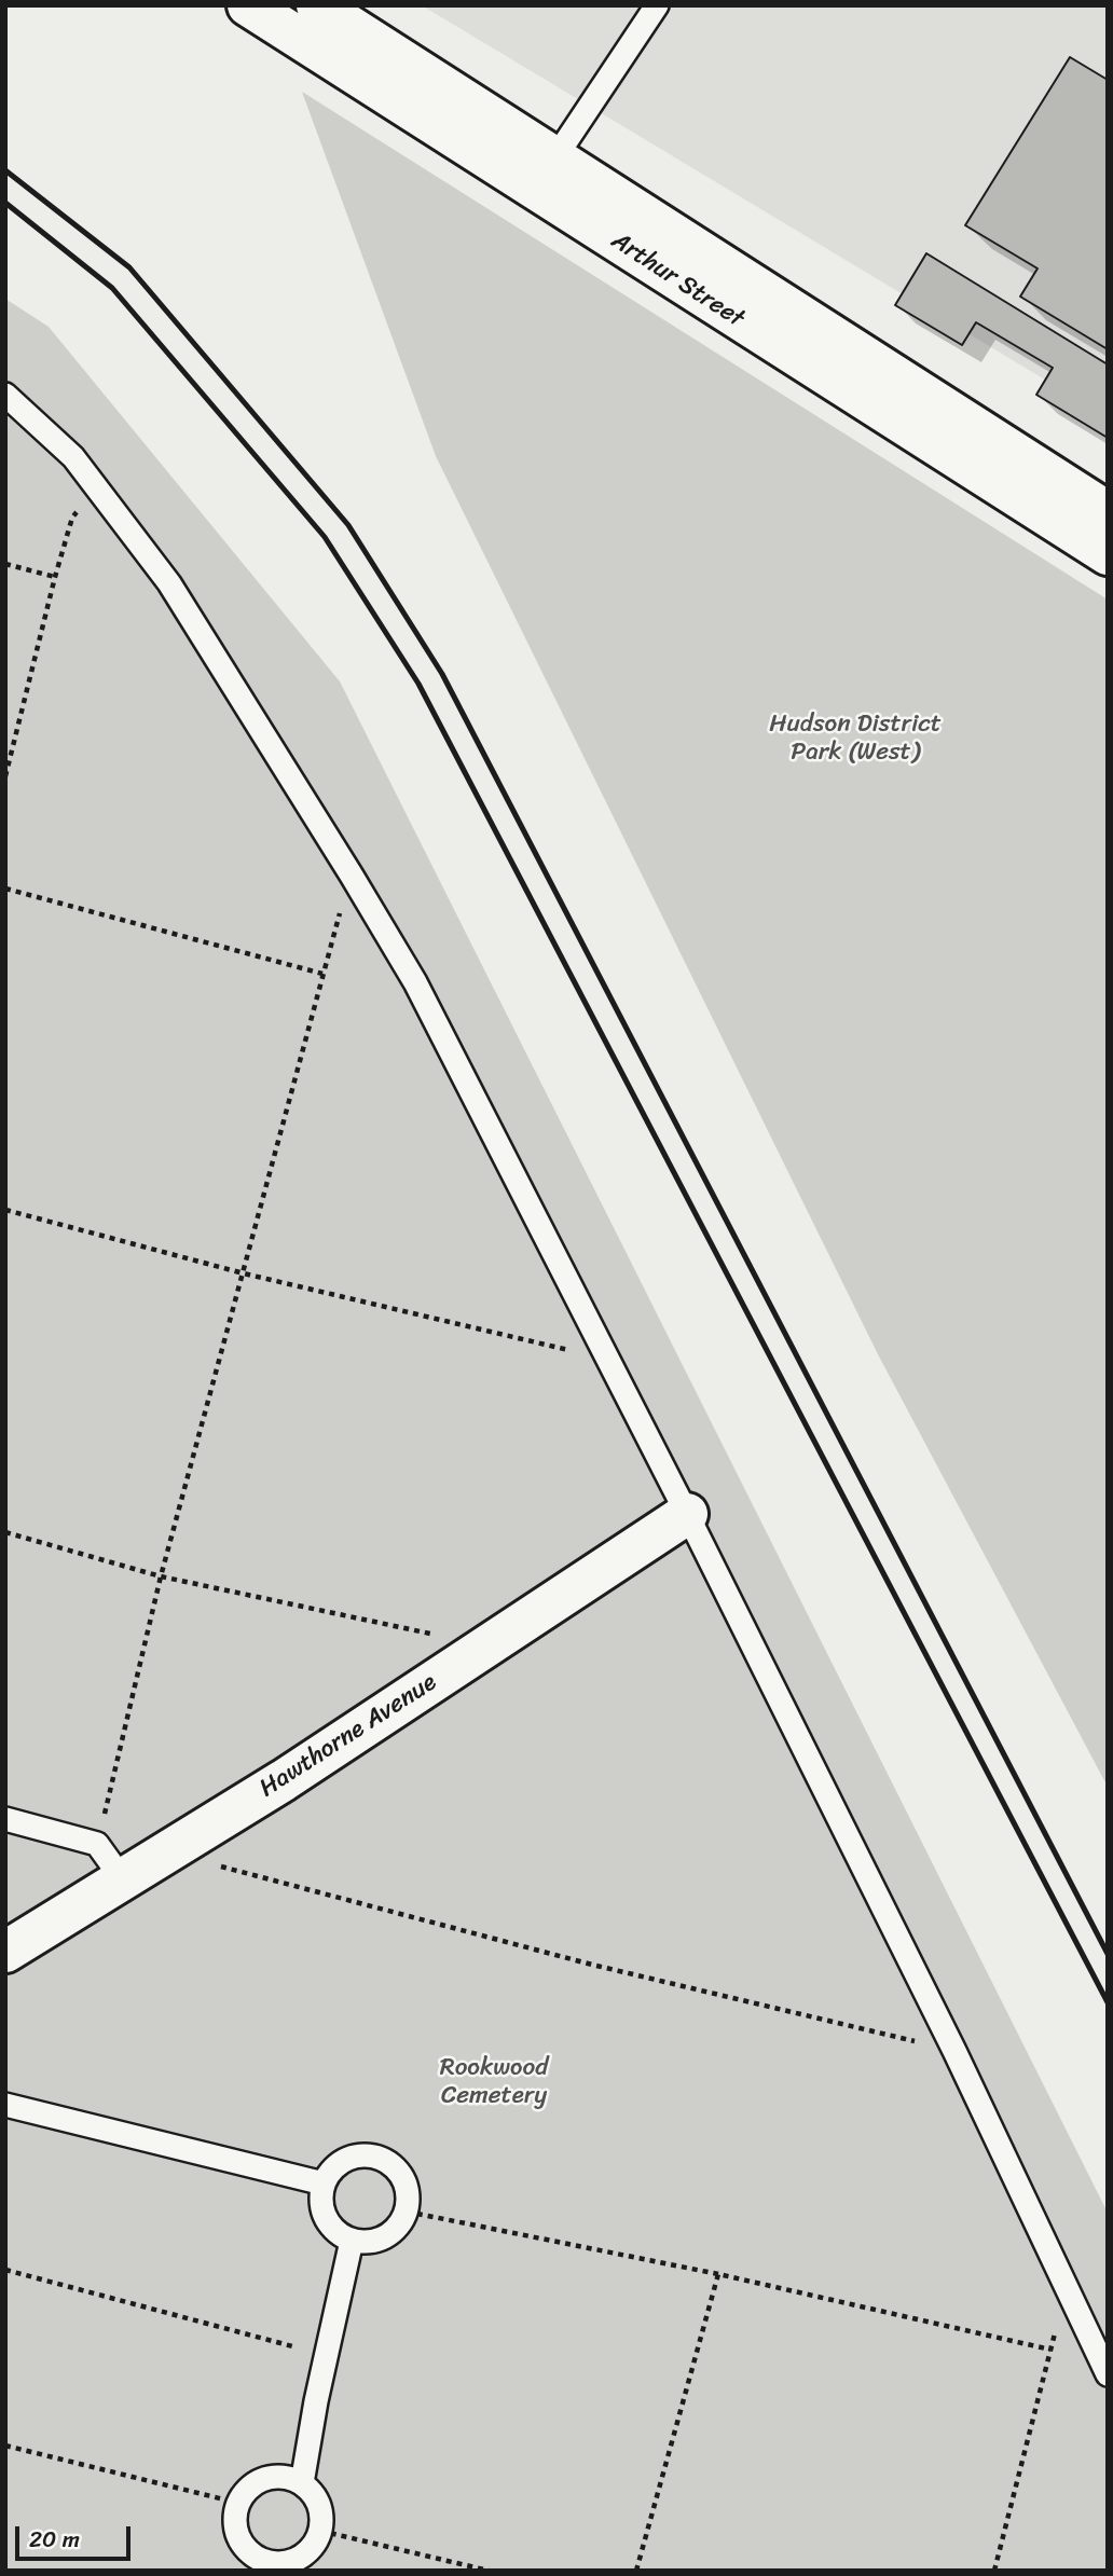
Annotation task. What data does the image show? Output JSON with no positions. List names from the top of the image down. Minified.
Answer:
{"streets":{"main road":["Arthur Street","Hawthorne Avenue"]},"parks":["Hudson District Park (West)","Rookwood Cemetery"],"scale_bar":"20 m"}
